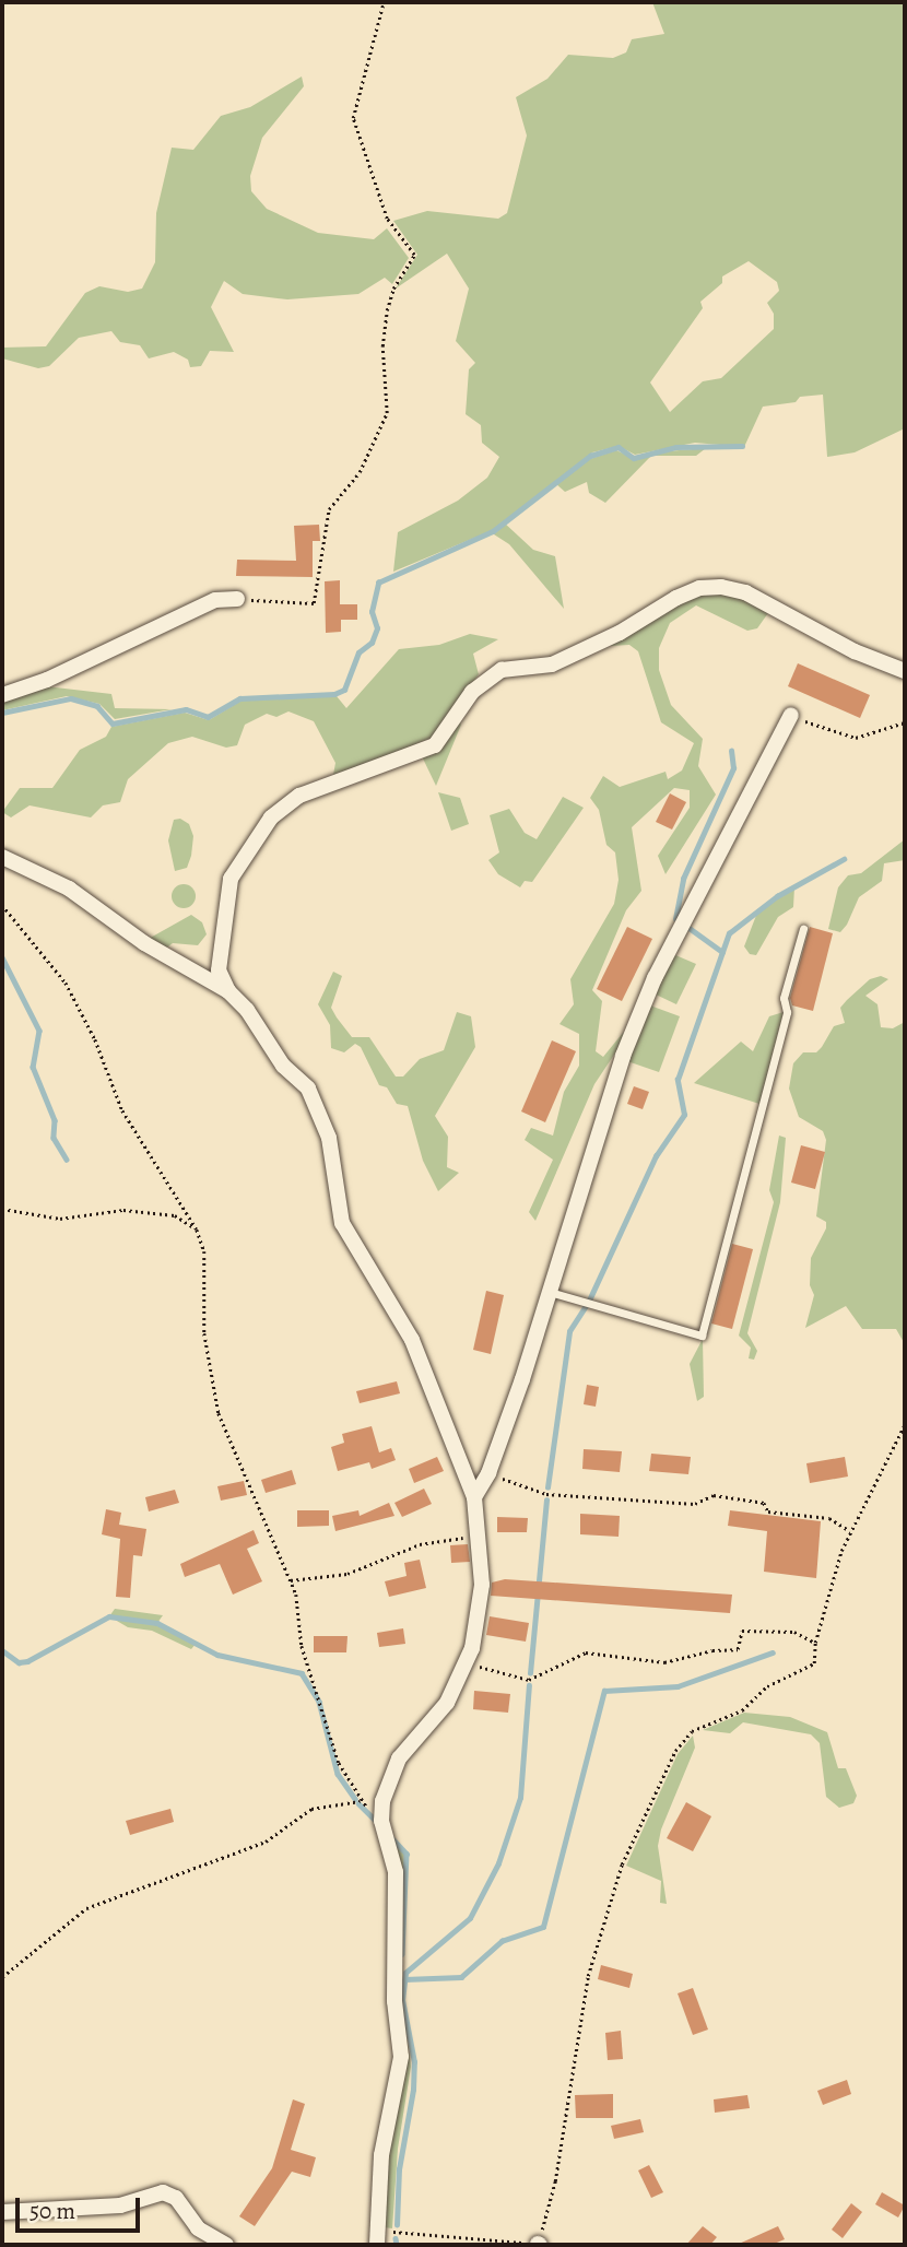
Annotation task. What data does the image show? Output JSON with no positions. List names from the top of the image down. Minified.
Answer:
{"scale_bar":"50 m"}
